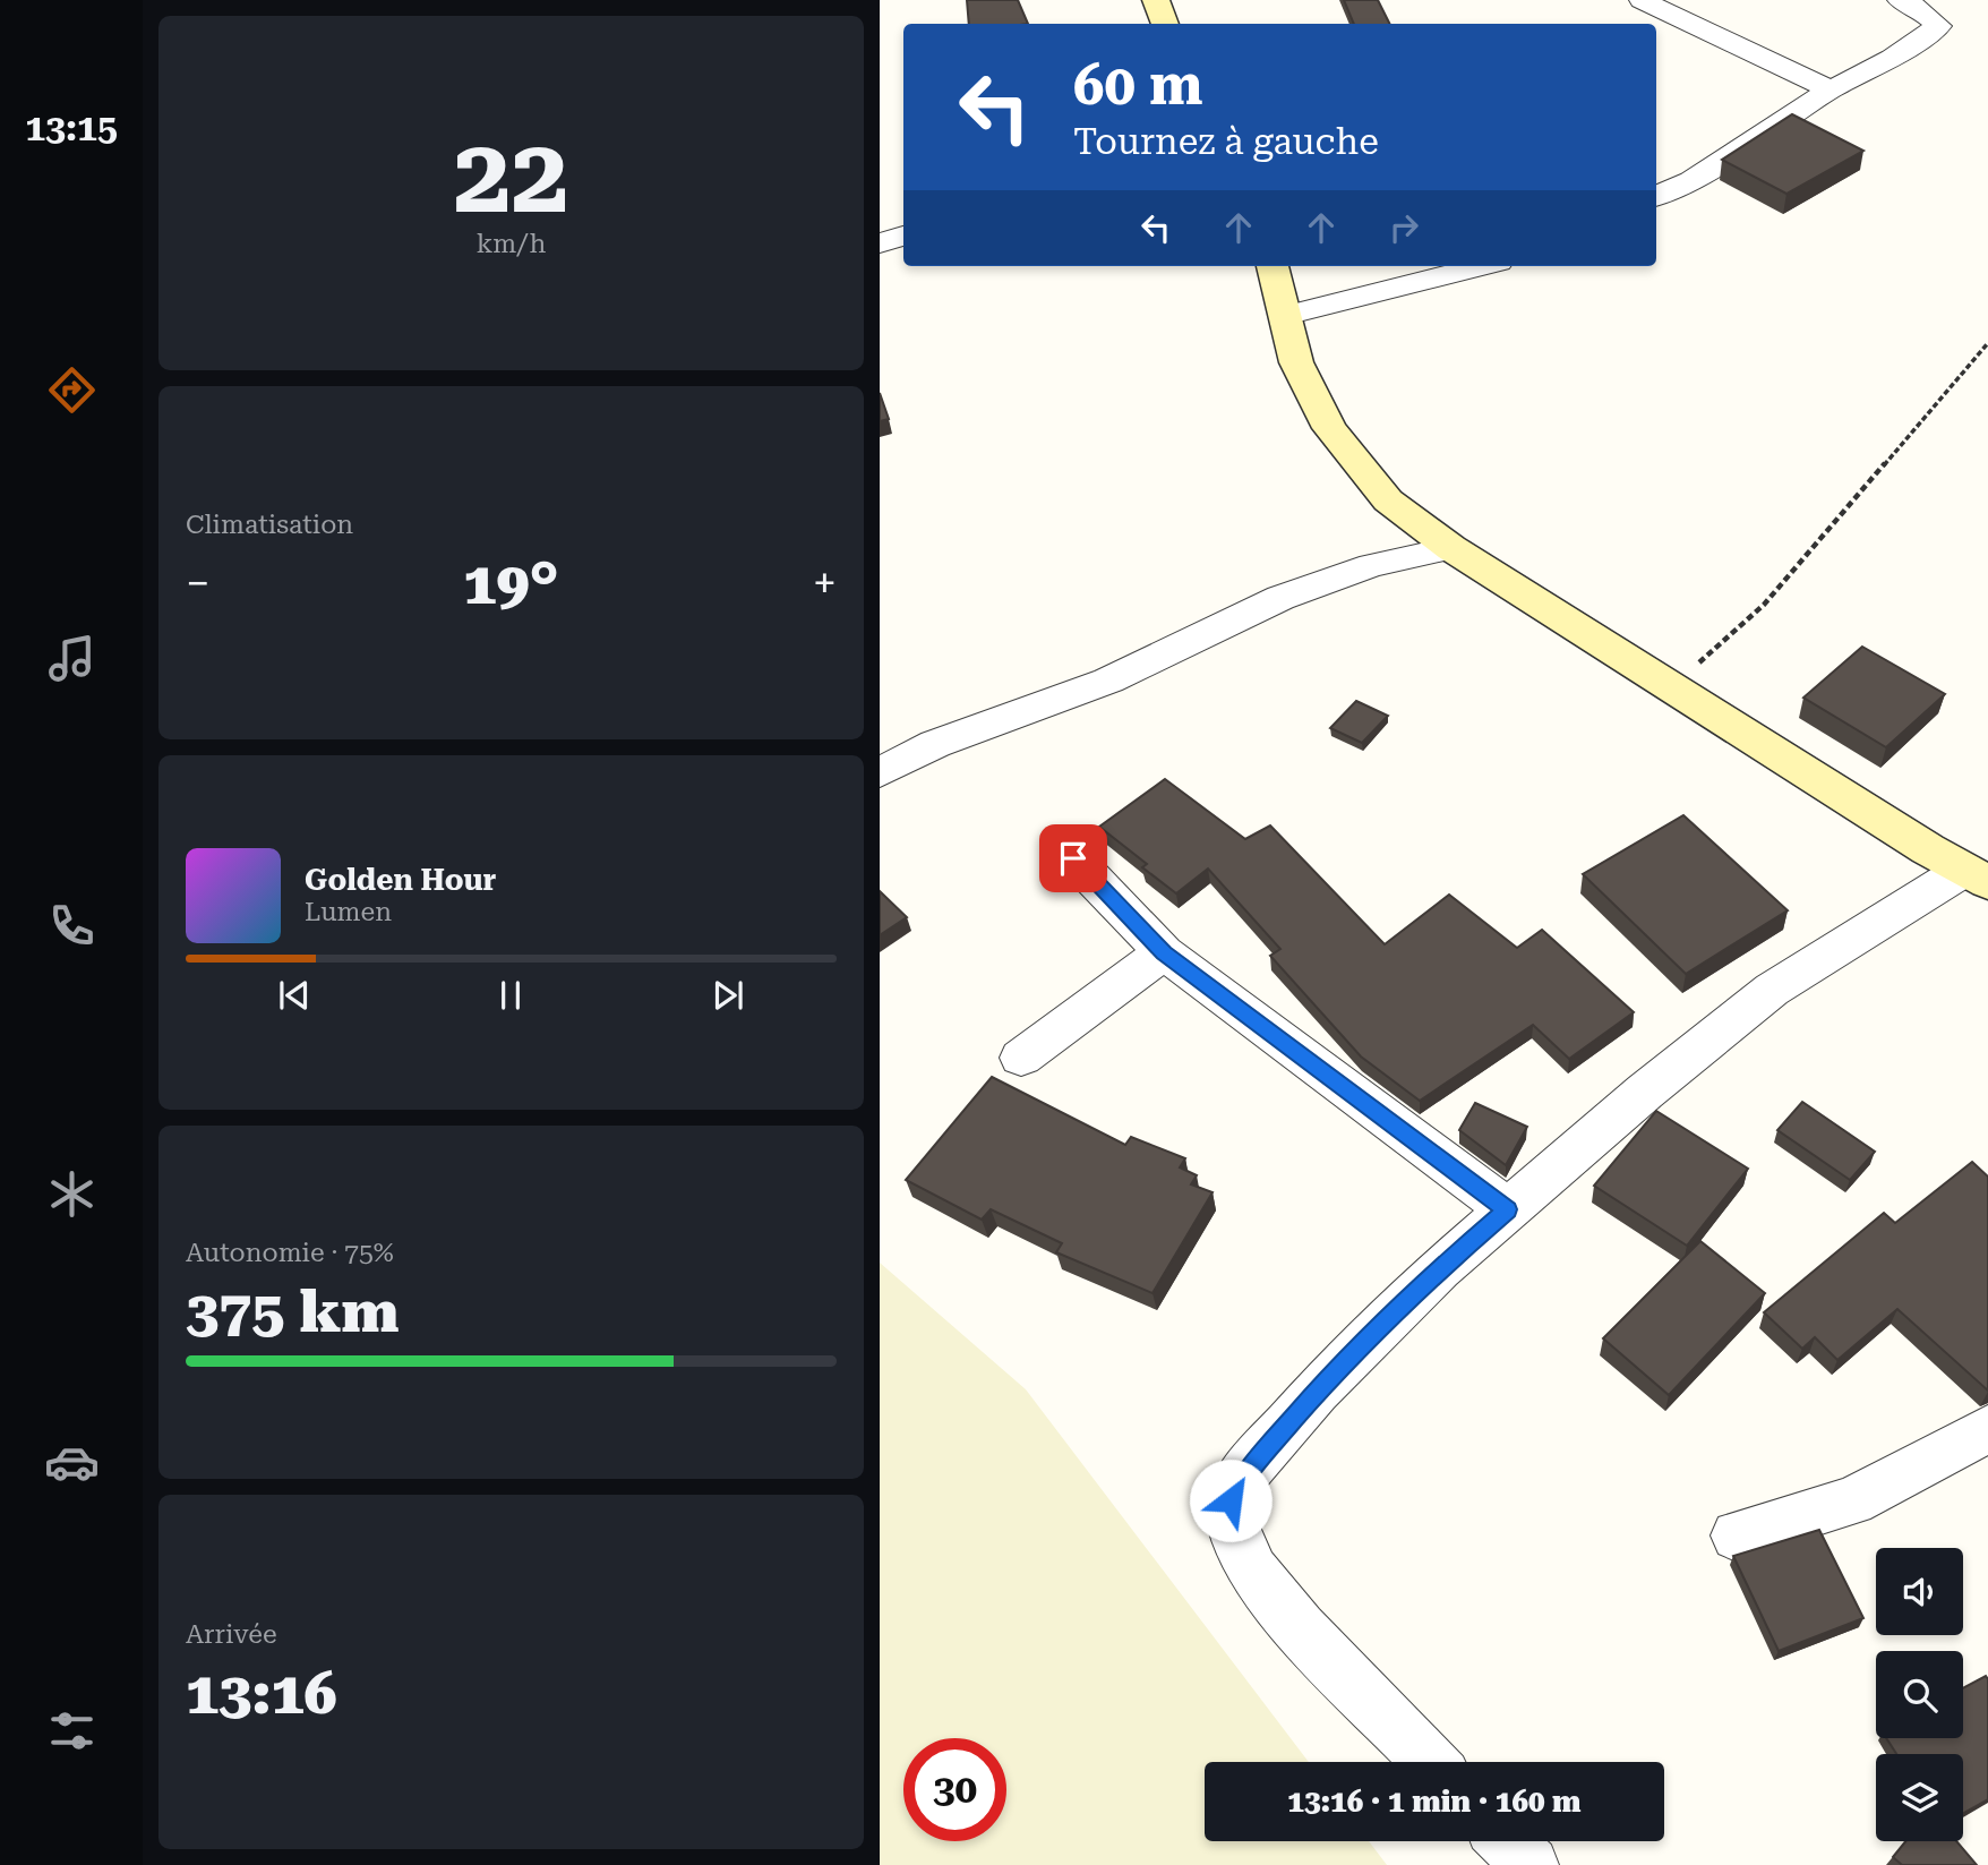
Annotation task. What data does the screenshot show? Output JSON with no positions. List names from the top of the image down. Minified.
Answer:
{"page":{"tabs":"13:15","tile":[["22","km/h"],"Climatisation",["Autonomie · 75%","375 km"],["Arrivée","13:16"]],"turn":["60 m","Tournez à gauche"],"heat":["−","19°","+"],"song":["Golden Hour","Lumen"],"limit":"30","trip":"13:16 · 1 min · 160 m"}}
